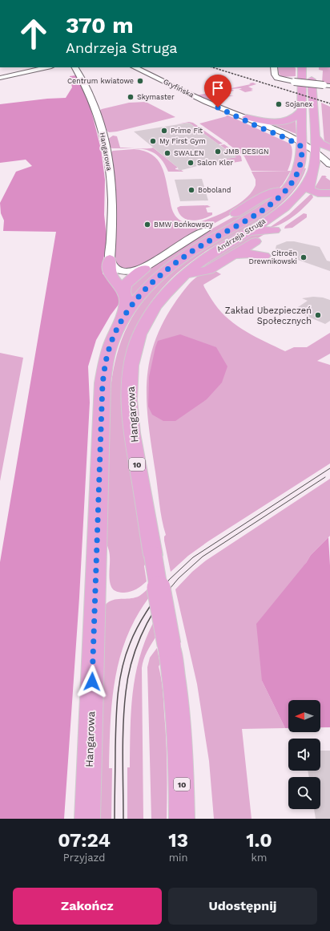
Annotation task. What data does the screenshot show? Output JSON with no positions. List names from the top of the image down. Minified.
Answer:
{"streets":{"main road":["Hangarowa","Andrzeja Struga","10"],"street":["Gryfińska"]},"crossings":[["Gryfińska","Andrzeja Struga"],["Hangarowa","Andrzeja Struga"]],"places":["Centrum kwiatowe","Skymaster","Sojanex","Prime Fit","My First Gym","JMB DESIGN","SWALEN","Salon Kler","Boboland","BMW Bońkowscy","Citroën Drewnikowski","Zakład Ubezpieczeń Społecznych"],"north":"left","page":{"turn":["370 m","Andrzeja Struga"],"eta":["07:24","Przyjazd","13","min","1.0","km"],"buttons":["Zakończ","Udostępnij"]}}
